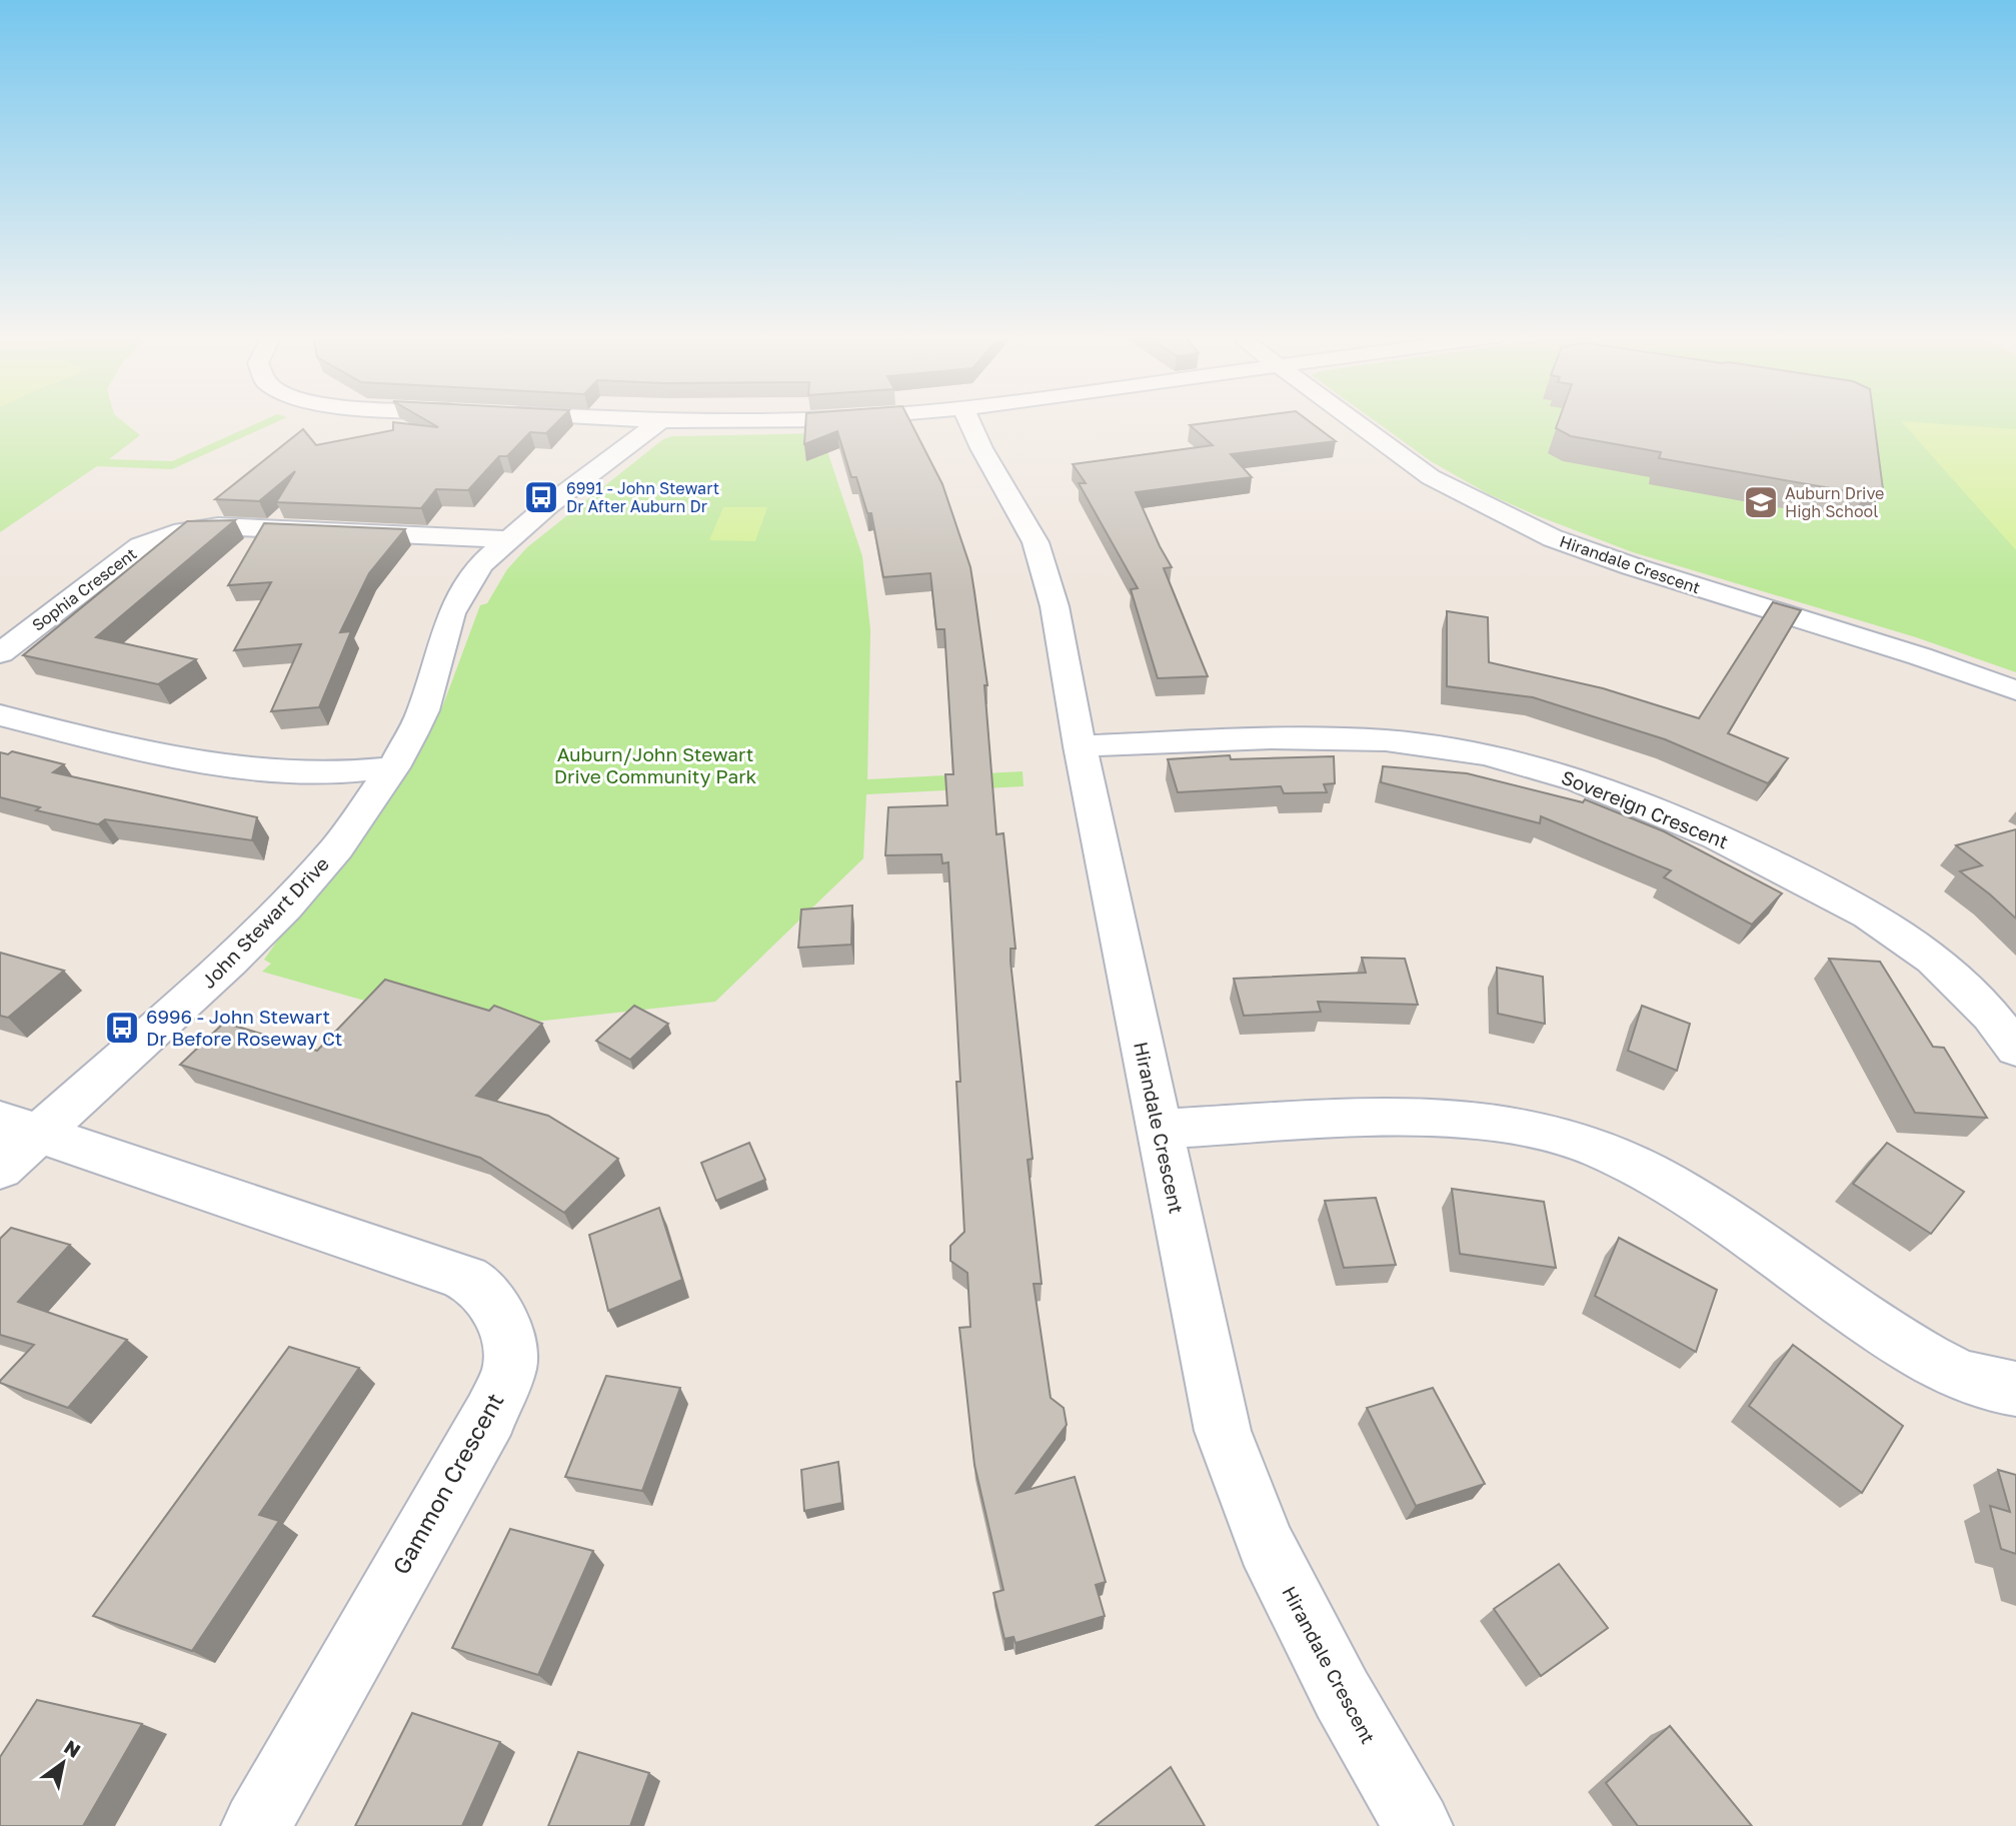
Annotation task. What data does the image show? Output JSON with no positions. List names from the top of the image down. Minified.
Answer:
{"streets":{"street":["Hirandale Crescent","Sophia Crescent","Sovereign Crescent","John Stewart Drive","Gammon Crescent"]},"crossings":[["Hirandale Crescent","Sovereign Crescent"],["Sophia Crescent","John Stewart Drive"],["John Stewart Drive","Gammon Crescent"]],"parks":["Auburn/John Stewart Drive Community Park"],"places":{"bus stop":["6991 - John Stewart Dr After Auburn Dr","6996 - John Stewart Dr Before Roseway Ct"],"school or university":["Auburn Drive High School"]},"north":"top right"}
